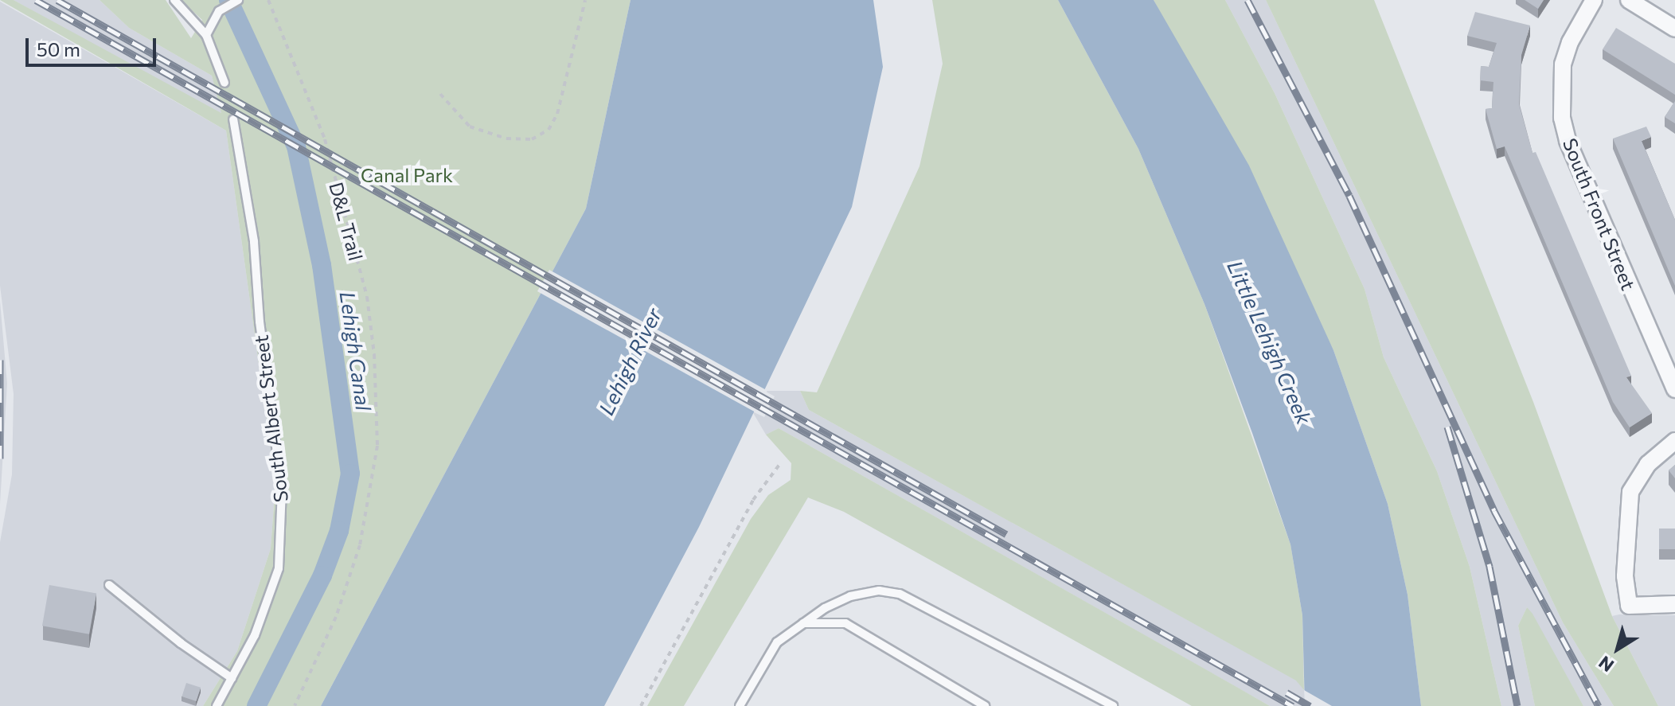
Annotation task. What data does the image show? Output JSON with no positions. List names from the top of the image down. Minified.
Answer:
{"streets":{"street":["South Front Street"],"lane":["South Albert Street"],"path":["D&L Trail"]},"water":["Little Lehigh Creek","Lehigh Canal","Lehigh River"],"parks":["Canal Park"],"scale_bar":"50 m","north":"bottom left"}
